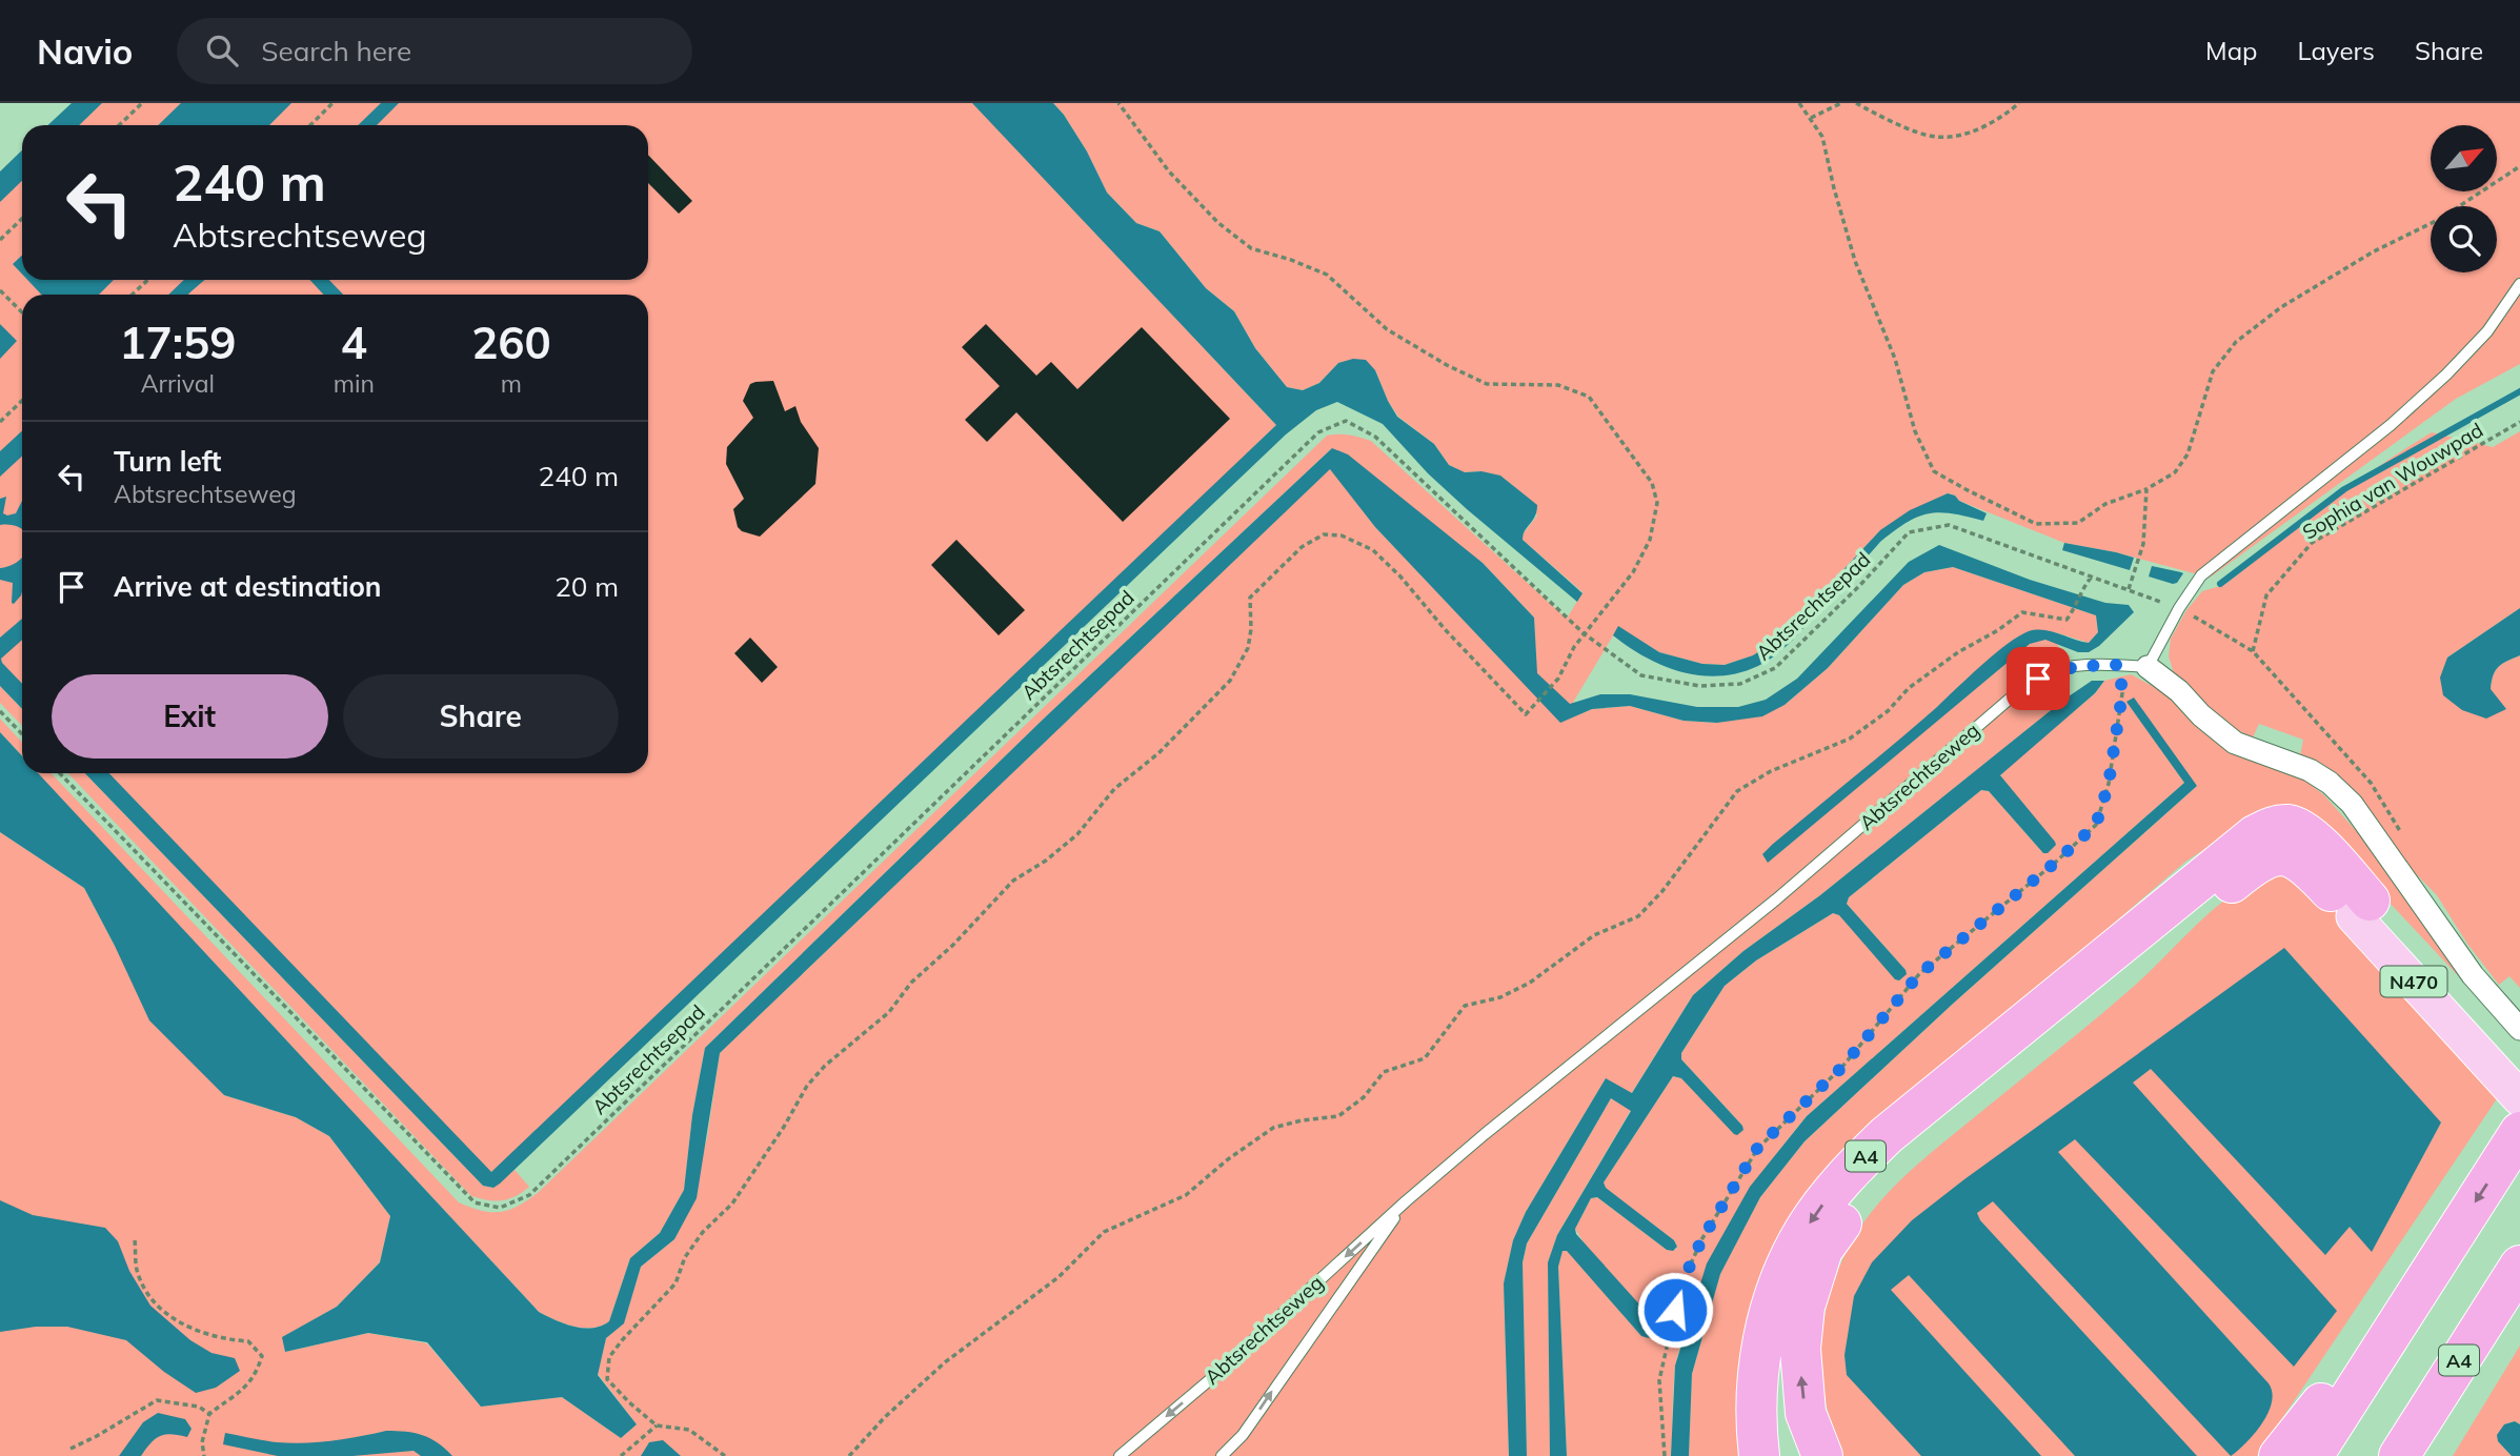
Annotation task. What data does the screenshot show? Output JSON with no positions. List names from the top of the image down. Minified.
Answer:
{"streets":{"highway":["A4"],"main road":["N470"],"lane":["Abtsrechtseweg"],"path":["Sophia van Wouwpad","Abtsrechtsepad"]},"crossings":[["Sophia van Wouwpad","Abtsrechtsepad"],["N470","A4"]],"north":"top right","page":{"header":"Navio","search":"Search here","nav":["Map","Layers","Share"],"turn":["240 m","Abtsrechtseweg"],"eta":["17:59","Arrival","4","min","260","m"],"list":[{"name":"Turn left","note":"Abtsrechtseweg","value":"240 m"},{"name":"Arrive at destination","value":"20 m"}],"buttons":["Exit","Share"]}}
